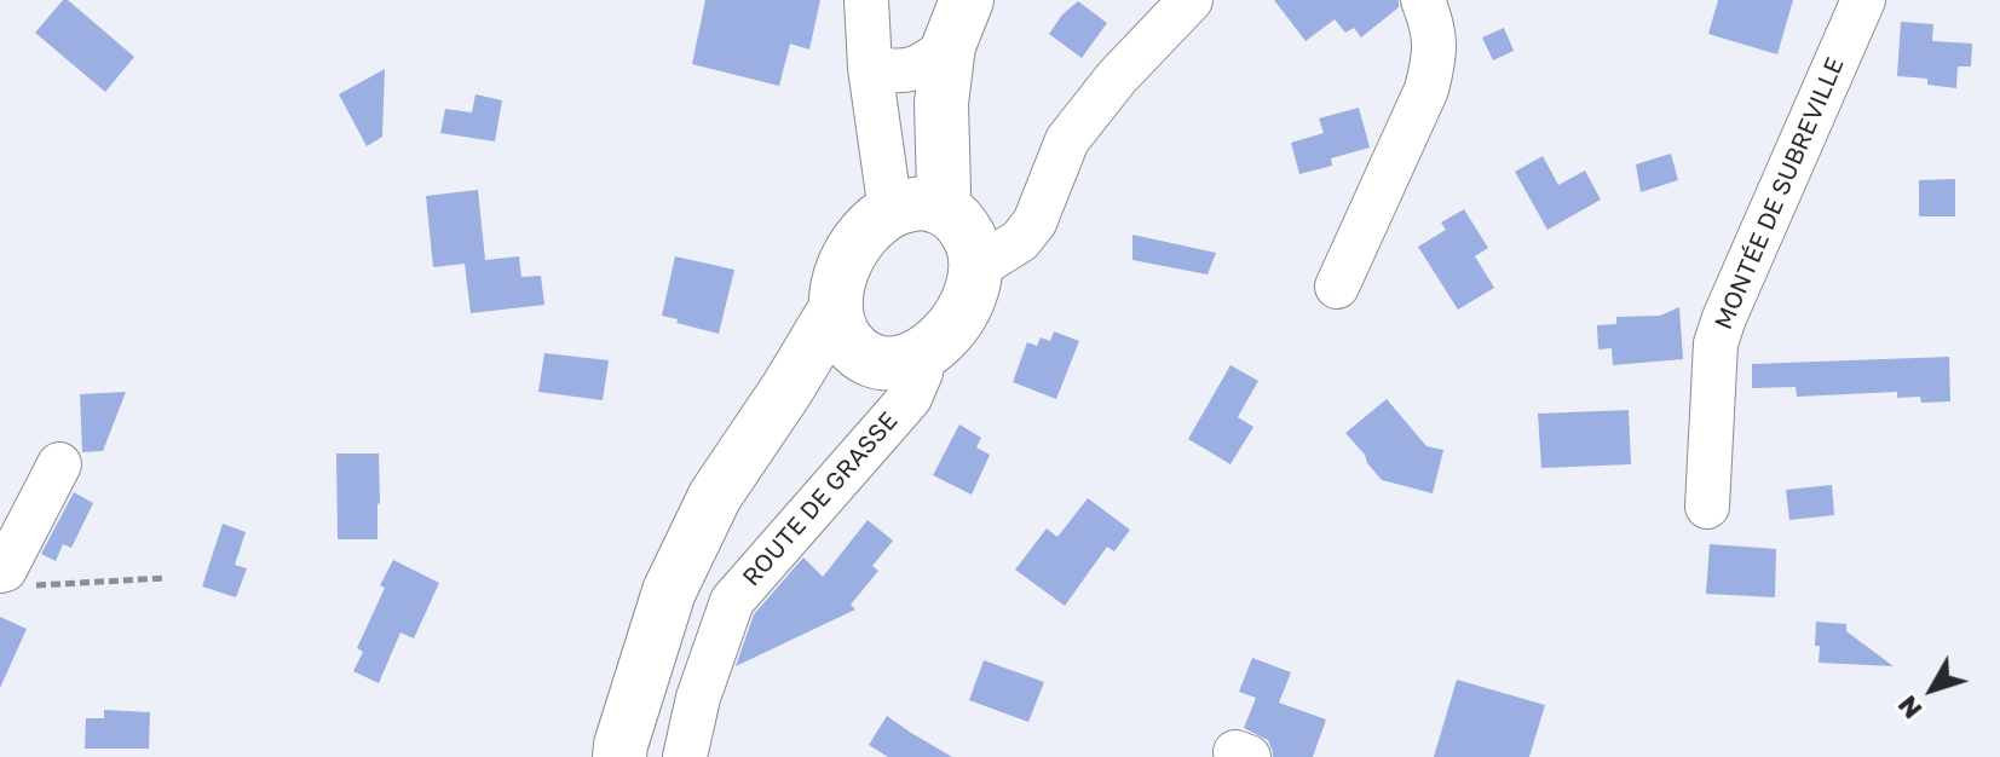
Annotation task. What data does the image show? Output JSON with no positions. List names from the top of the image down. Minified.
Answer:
{"streets":{"street":["MONTÉE DE SUBREVILLE","ROUTE DE GRASSE"]},"north":"bottom left"}
